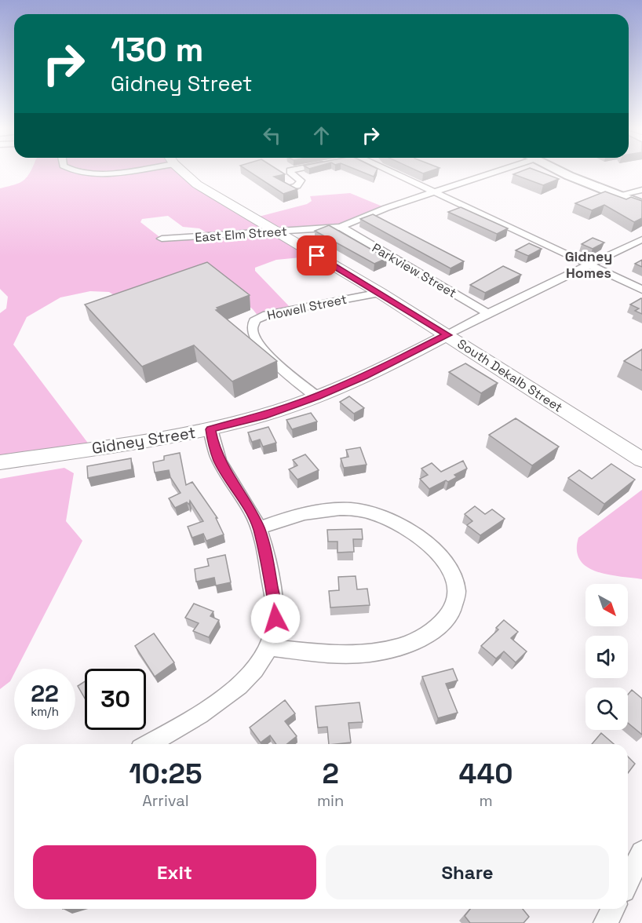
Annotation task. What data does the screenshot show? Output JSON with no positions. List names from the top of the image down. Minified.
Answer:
{"streets":{"main road":["South Dekalb Street","Gidney Street"],"street":["East Elm Street","Parkview Street","Howell Street"]},"crossings":[["East Elm Street","Parkview Street"],["East Elm Street","South Dekalb Street"],["Parkview Street","Gidney Street"],["Howell Street","South Dekalb Street"],["Howell Street","Gidney Street"],["South Dekalb Street","Gidney Street"]],"districts":["Gidney Homes"],"north":"bottom right","page":{"turn":["130 m","Gidney Street"],"speed":"22 km/h","limit":"30","eta":["10:25","Arrival","2","min","440","m"],"buttons":["Exit","Share"]}}
